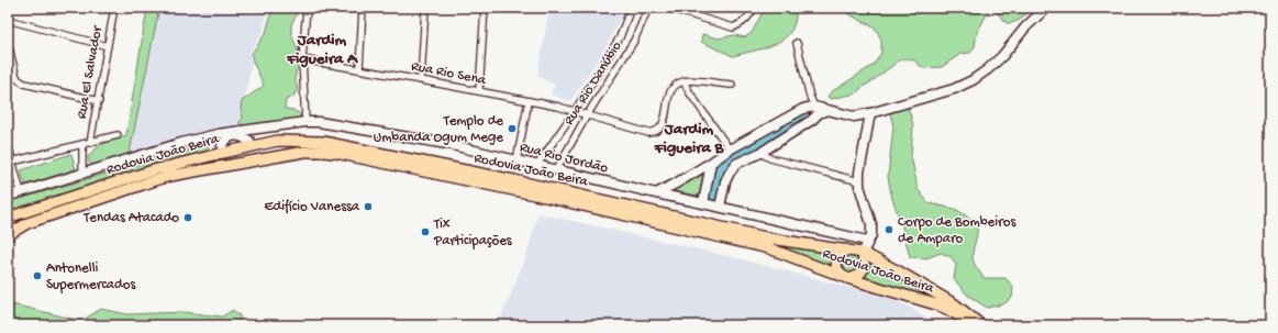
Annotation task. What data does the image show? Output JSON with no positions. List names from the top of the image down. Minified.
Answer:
{"streets":{"main road":["Rodovia João Beira"],"street":["Rua El Salvador","Rua Rio Sena","Rua Rio Danúbio","Rua Rio Jordão"]},"crossings":[["Rua Rio Sena","Rua Rio Danúbio"],["Rua Rio Danúbio","Rua Rio Jordão"]],"districts":["Jardim Figueira A","Jardim Figueira B"],"places":["Templo de Umbanda Ogum Mege","Edifício Vanessa","Tendas Atacado","Corpo de Bombeiros de Amparo","Tix Participações","Antonelli Supermercados"]}
